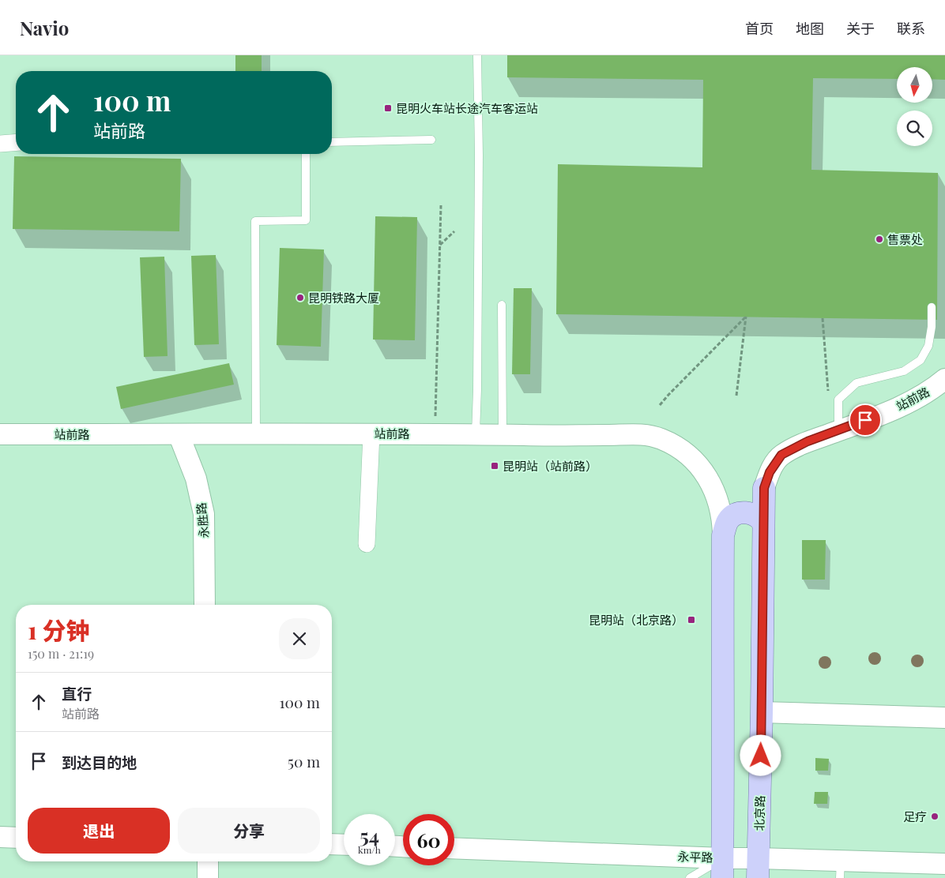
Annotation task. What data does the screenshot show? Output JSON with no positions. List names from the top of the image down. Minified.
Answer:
{"streets":{"main road":["北京路"],"street":["站前路","永胜路","永平路"]},"crossings":[["站前路","永胜路"],["站前路","北京路"],["北京路","永平路"]],"places":{"transit":["昆明火车站长途汽车客运站","昆明站（站前路）","昆明站（北京路）"],"other":["售票处","昆明铁路大厦","足疗"]},"north":"bottom","page":{"header":"Navio","nav":["首页","地图","关于","联系"],"turn":["100 m","站前路"],"heading":["1 分钟","150 m · 21:19"],"list":[{"name":"直行","note":"站前路","value":"100 m"},{"name":"到达目的地","value":"50 m"}],"buttons":["退出","分享"],"speed":"54 km/h","limit":"60"}}
